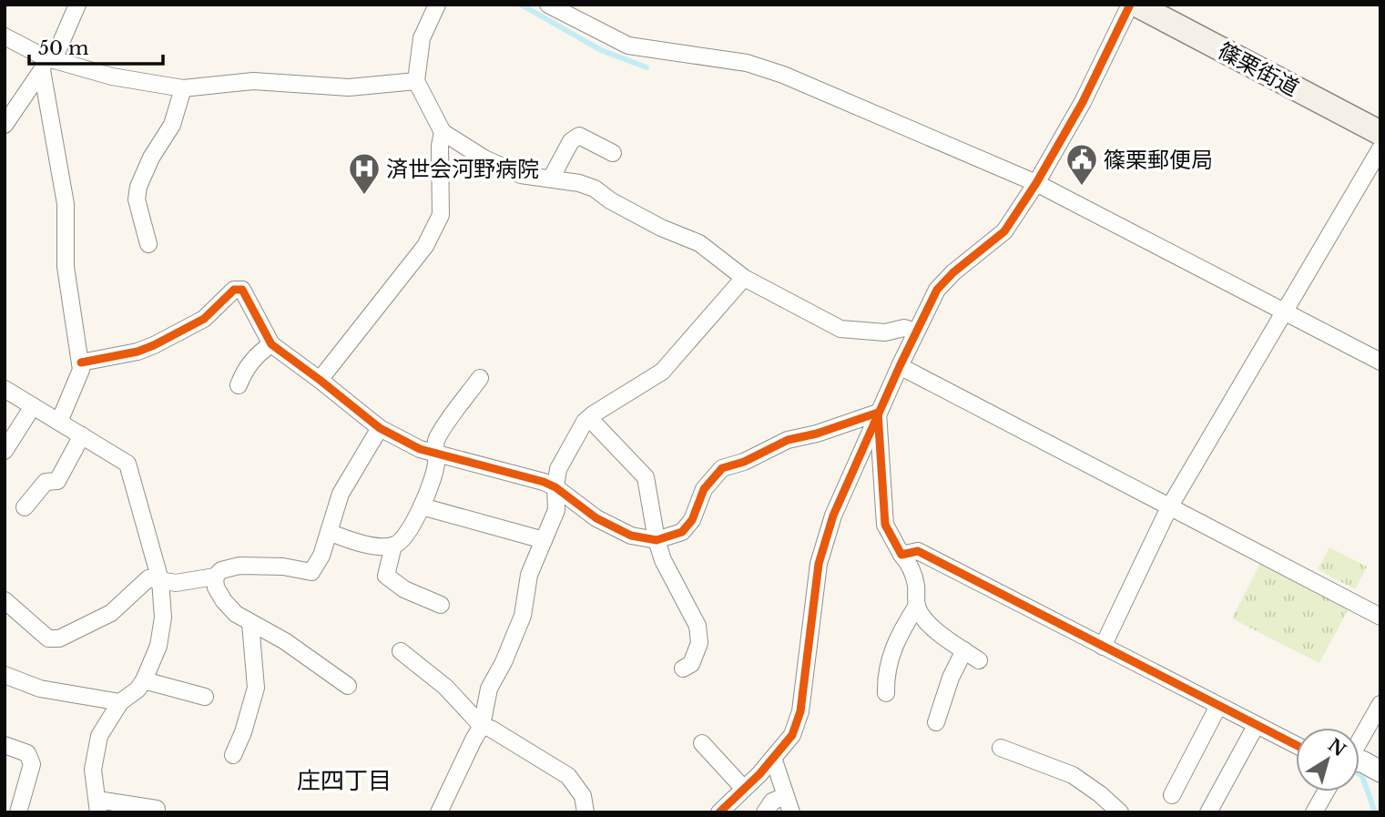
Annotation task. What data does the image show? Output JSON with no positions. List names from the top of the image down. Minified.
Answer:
{"streets":{"main road":["篠栗街道"]},"districts":["庄四丁目"],"places":{"public building":["篠栗郵便局"],"hospital":["済世会河野病院"]},"scale_bar":"50 m","north":"top right"}
